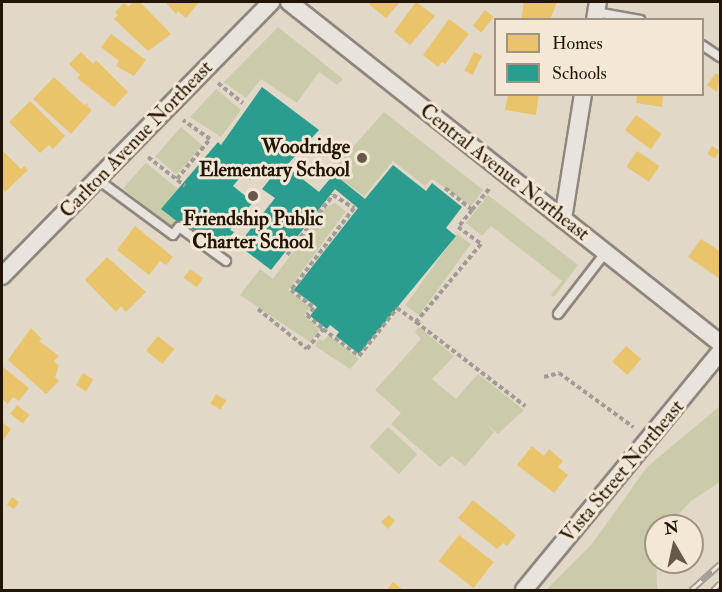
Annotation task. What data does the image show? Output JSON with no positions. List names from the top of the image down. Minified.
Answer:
{"streets":{"street":["Carlton Avenue Northeast","Central Avenue Northeast","Vista Street Northeast"]},"places":["Woodridge Elementary School","Friendship Public Charter School"],"legend":["Homes","Schools"],"north":"top"}
